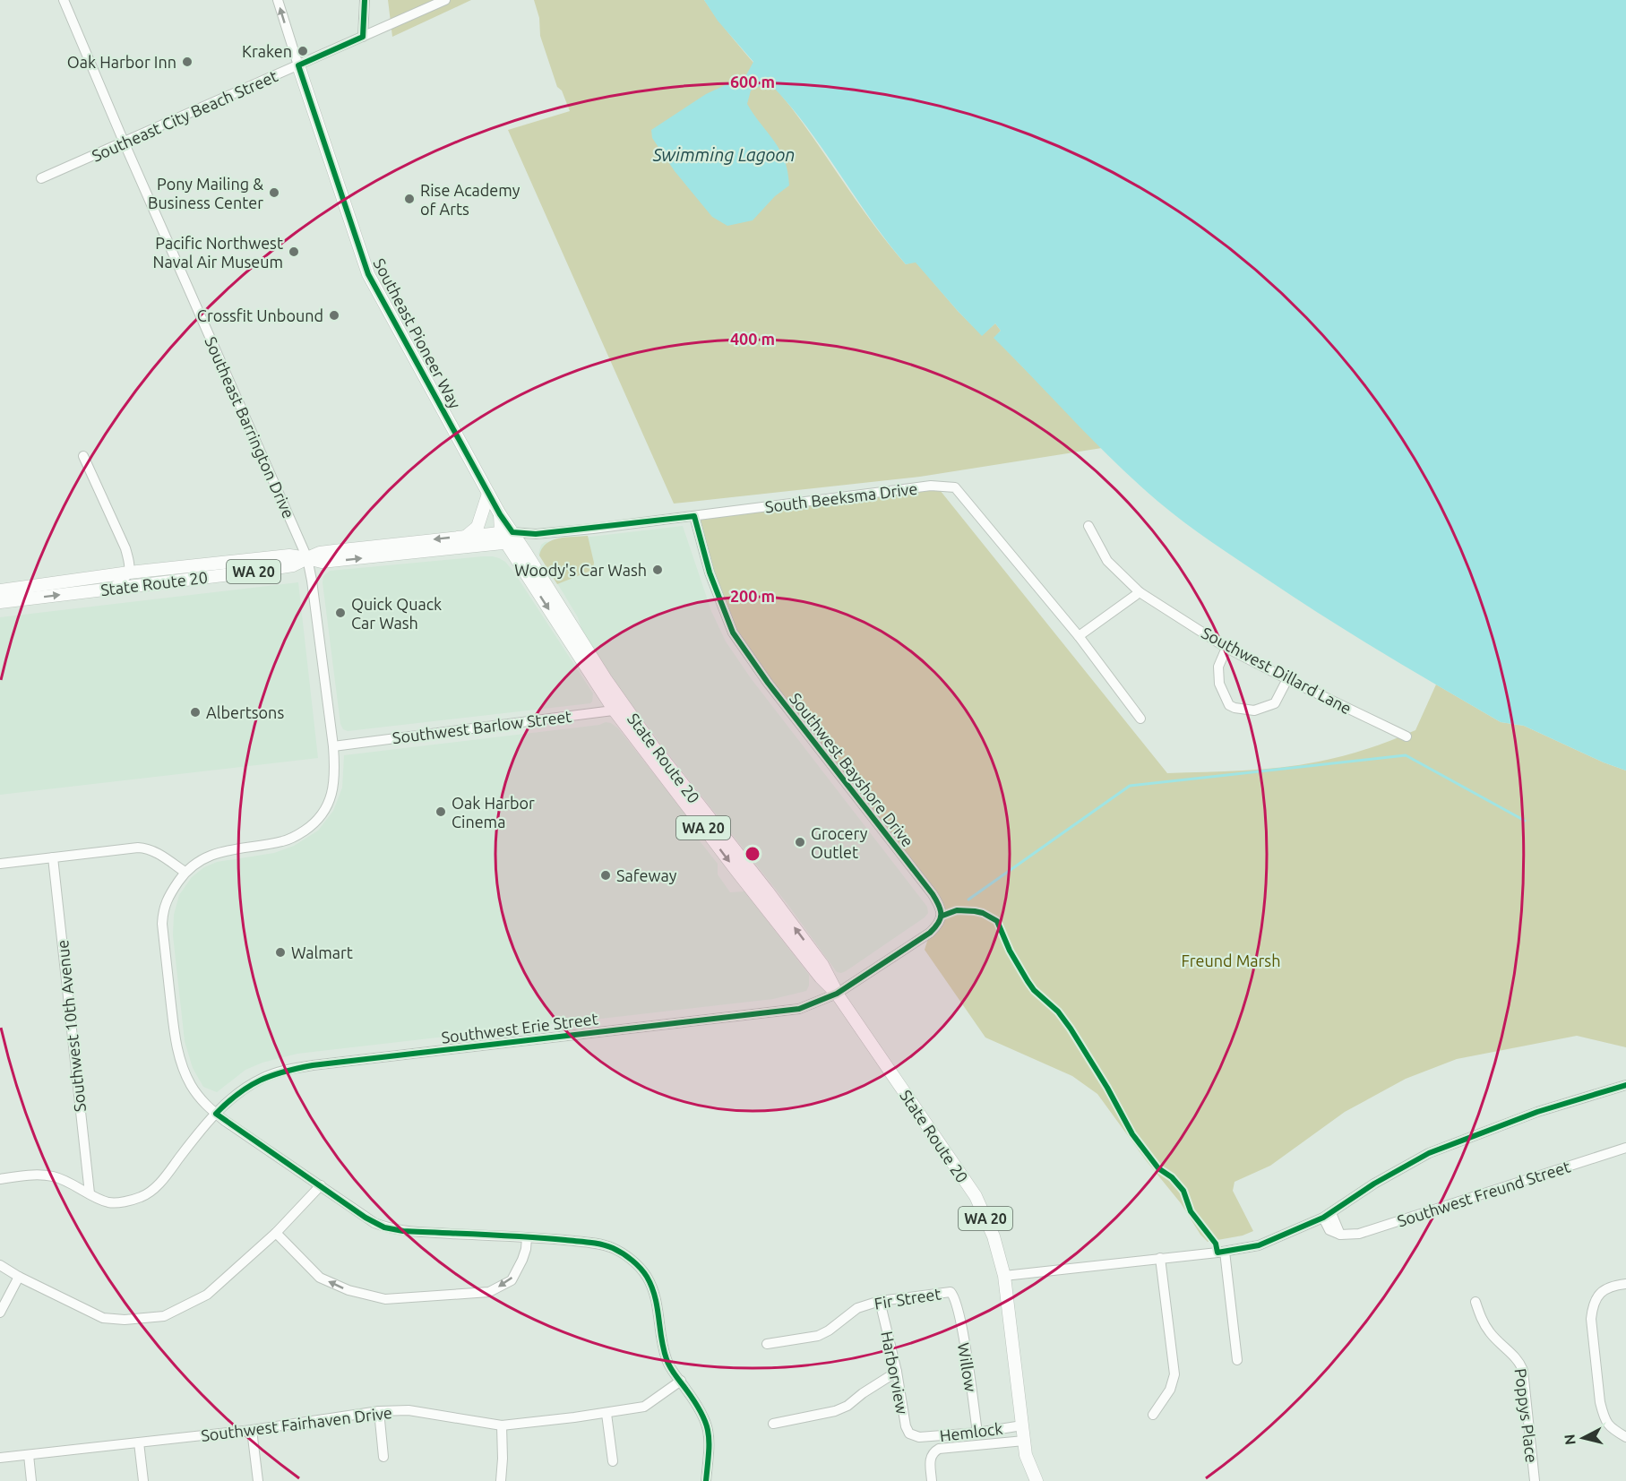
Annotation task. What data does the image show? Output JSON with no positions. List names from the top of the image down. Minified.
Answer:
{"streets":{"main road":["Southeast Pioneer Way","WA 20","State Route 20"],"street":["Southeast City Beach Street","Southeast Barrington Drive","South Beeksma Drive","Southwest Dillard Lane","Southwest Barlow Street","Southwest Bayshore Drive","Southwest 10th Avenue","Southwest Erie Street","Southwest Freund Street","Fir Street","Willow","Harborview","Poppys Place","Southwest Fairhaven Drive","Hemlock"]},"crossings":[["Southeast City Beach Street","Southeast Pioneer Way"],["Southeast City Beach Street","Southeast Barrington Drive"],["Southeast Pioneer Way","South Beeksma Drive"],["Southeast Pioneer Way","WA 20"],["Southeast Pioneer Way","State Route 20"],["Southeast Barrington Drive","State Route 20"],["Southeast Barrington Drive","Southwest Barlow Street"],["South Beeksma Drive","WA 20"],["South Beeksma Drive","State Route 20"],["South Beeksma Drive","Southwest Bayshore Drive"],["WA 20","State Route 20"],["WA 20","Southwest Barlow Street"],["State Route 20","Southwest Barlow Street"],["State Route 20","Southwest Bayshore Drive"],["State Route 20","Southwest Erie Street"],["State Route 20","Hemlock"],["Southwest Bayshore Drive","Southwest Erie Street"],["Southwest 10th Avenue","Southwest Erie Street"],["Fir Street","Willow"],["Fir Street","Harborview"],["Willow","Hemlock"],["Harborview","Hemlock"]],"water":["Swimming Lagoon"],"parks":["Freund Marsh"],"places":["Kraken","Oak Harbor Inn","Pony Mailing & Business Center","Rise Academy of Arts","Pacific Northwest Naval Air Museum","Crossfit Unbound","Woody's Car Wash","Quick Quack Car Wash","Albertsons","Oak Harbor Cinema","Grocery Outlet","Safeway","Walmart"],"north":"left","rings":["600 m","400 m","200 m"]}
